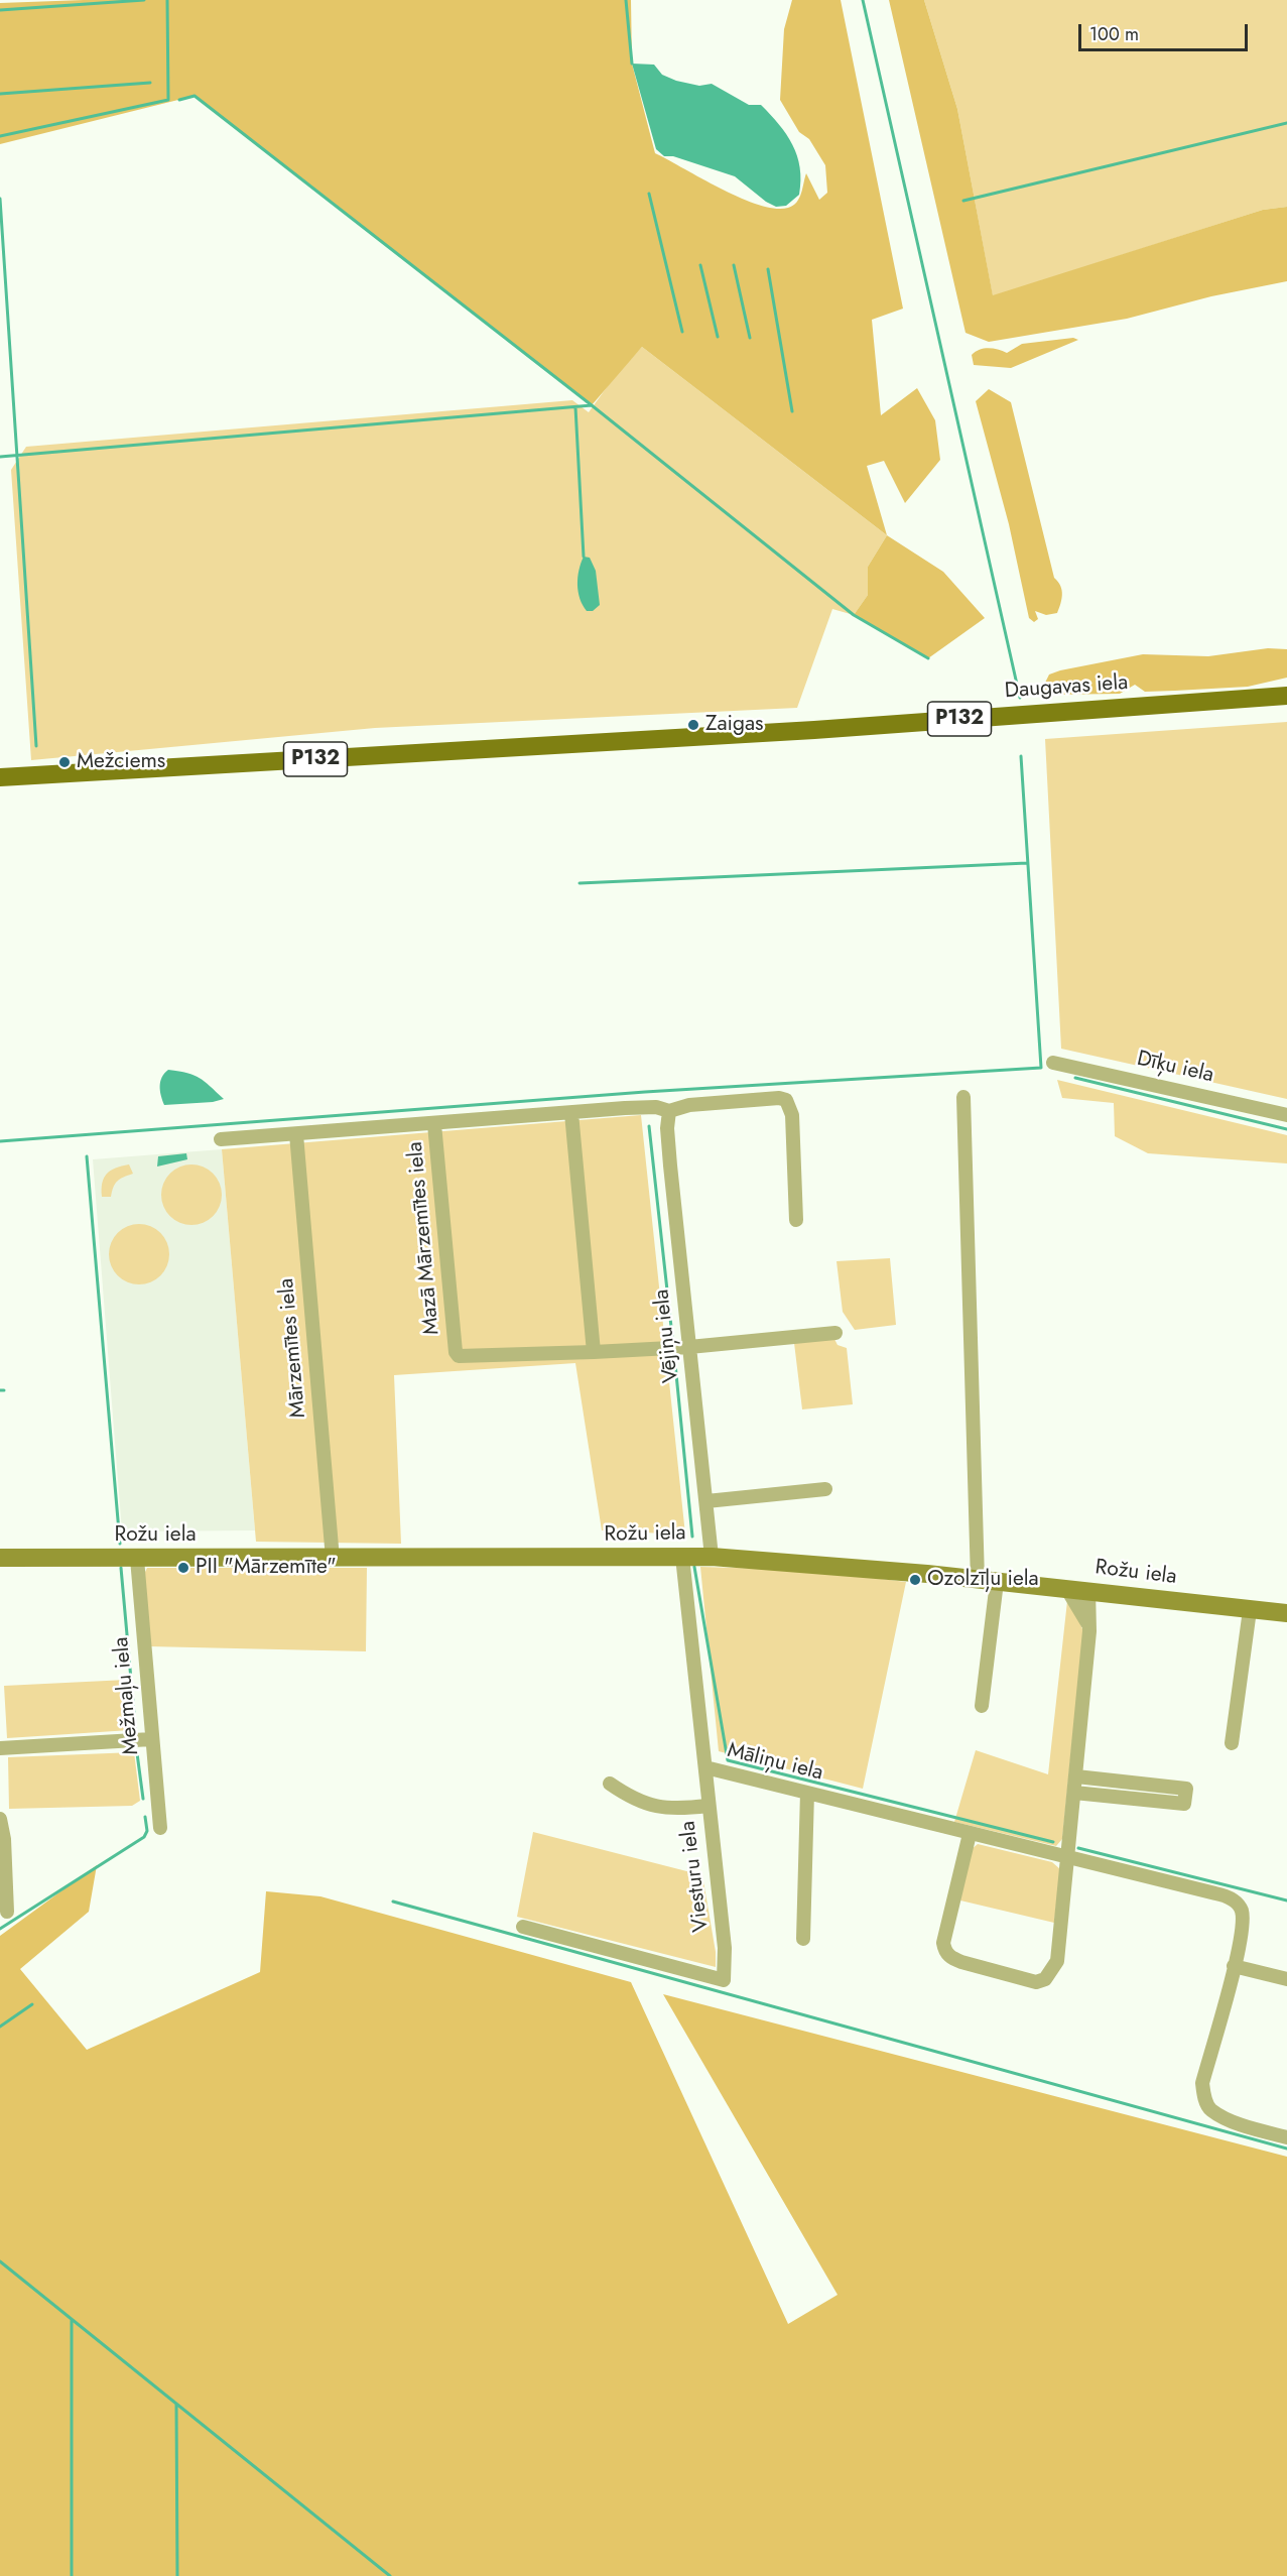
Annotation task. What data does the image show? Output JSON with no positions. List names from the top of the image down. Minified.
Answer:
{"streets":{"main road":["Daugavas iela","P132"],"street":["Dīķu iela","Mazā Mārzemītes iela","Vējiņu iela","Mārzemītes iela","Rožu iela","Mežmaļu iela","Māliņu iela","Viesturu iela"]},"crossings":[["Vējiņu iela","Rožu iela"],["Mārzemītes iela","Rožu iela"],["Rožu iela","Mežmaļu iela"],["Rožu iela","Māliņu iela"],["Māliņu iela","Viesturu iela"]],"places":["Zaigas","Mežciems","PII \"Mārzemīte\"","Ozolzīļu iela"],"scale_bar":"100 m"}
